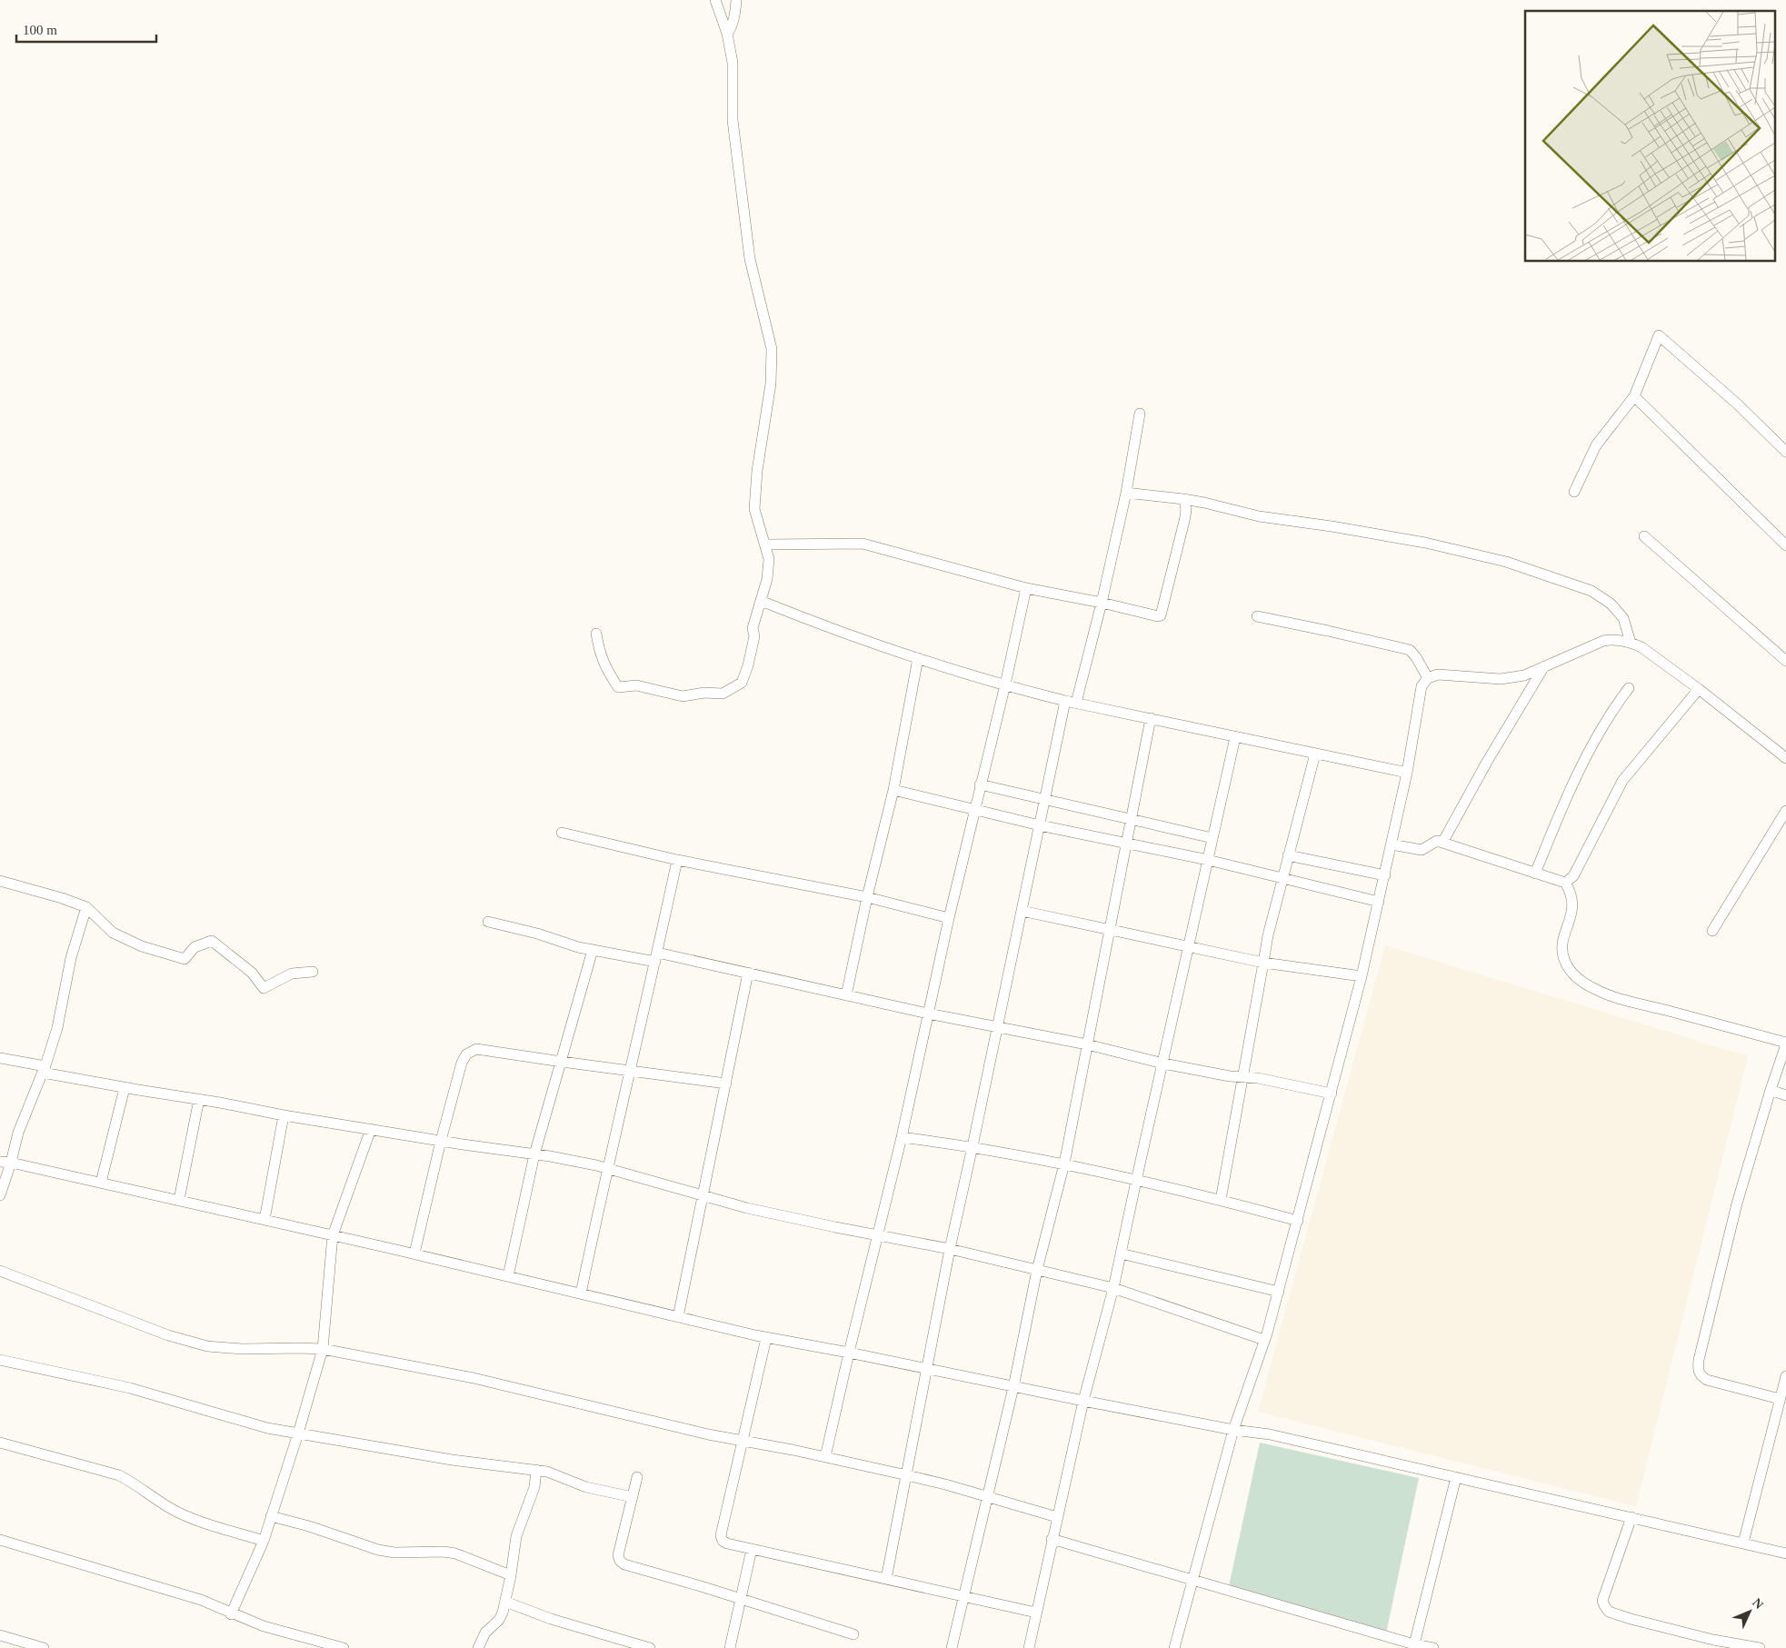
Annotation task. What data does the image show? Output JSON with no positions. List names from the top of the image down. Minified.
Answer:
{"scale_bar":"100 m","north":"top right"}
